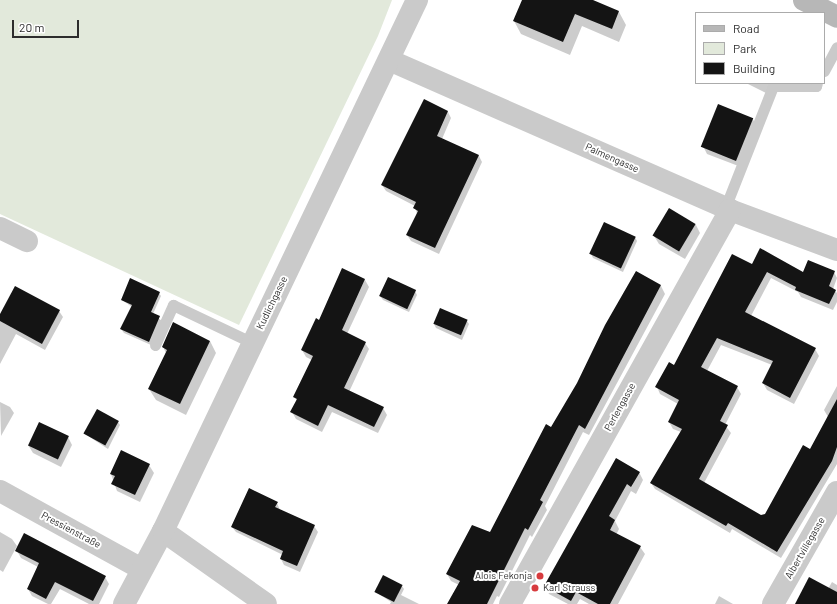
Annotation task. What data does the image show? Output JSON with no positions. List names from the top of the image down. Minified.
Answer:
{"streets":{"street":["Palmengasse","Kudlichgasse","Perlengasse","Pressienstraße","Albertvillegasse"]},"crossings":[["Palmengasse","Kudlichgasse"],["Palmengasse","Perlengasse"],["Kudlichgasse","Pressienstraße"]],"places":["Alois Fekonja","Karl Strauss"],"legend":["Road","Park","Building"],"scale_bar":"20 m"}
